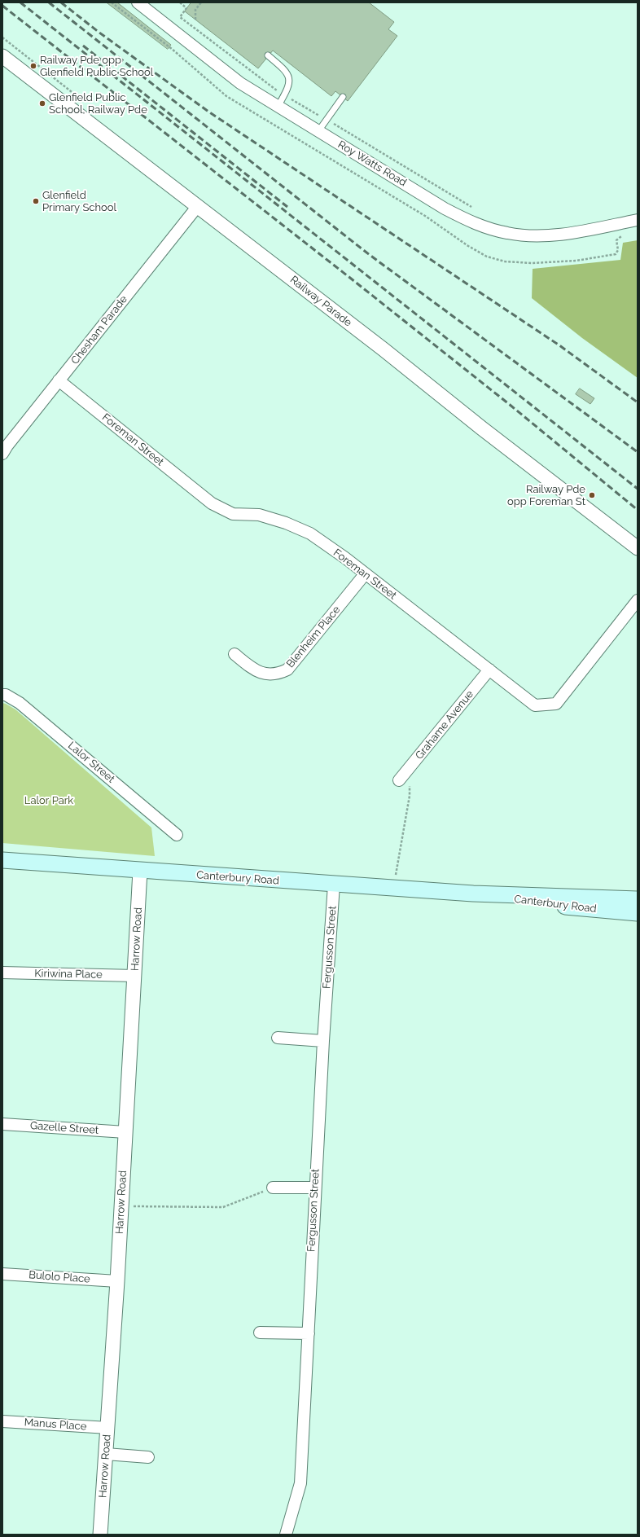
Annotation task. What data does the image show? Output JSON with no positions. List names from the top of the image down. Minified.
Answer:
{"streets":{"main road":["Canterbury Road"],"street":["Roy Watts Road","Railway Parade","Chesham Parade","Foreman Street","Blenheim Place","Grahame Avenue","Lalor Street","Harrow Road","Fergusson Street","Kiriwina Place","Gazelle Street","Bulolo Place","Manus Place"]},"crossings":[["Railway Parade","Chesham Parade"],["Chesham Parade","Foreman Street"],["Foreman Street","Blenheim Place"],["Foreman Street","Grahame Avenue"],["Canterbury Road","Harrow Road"],["Canterbury Road","Fergusson Street"],["Harrow Road","Kiriwina Place"],["Harrow Road","Gazelle Street"],["Harrow Road","Bulolo Place"],["Harrow Road","Manus Place"]],"parks":["Lalor Park"],"places":["Railway Pde opp Glenfield Public School","Glenfield Public School, Railway Pde","Glenfield Primary School","Railway Pde opp Foreman St"]}
